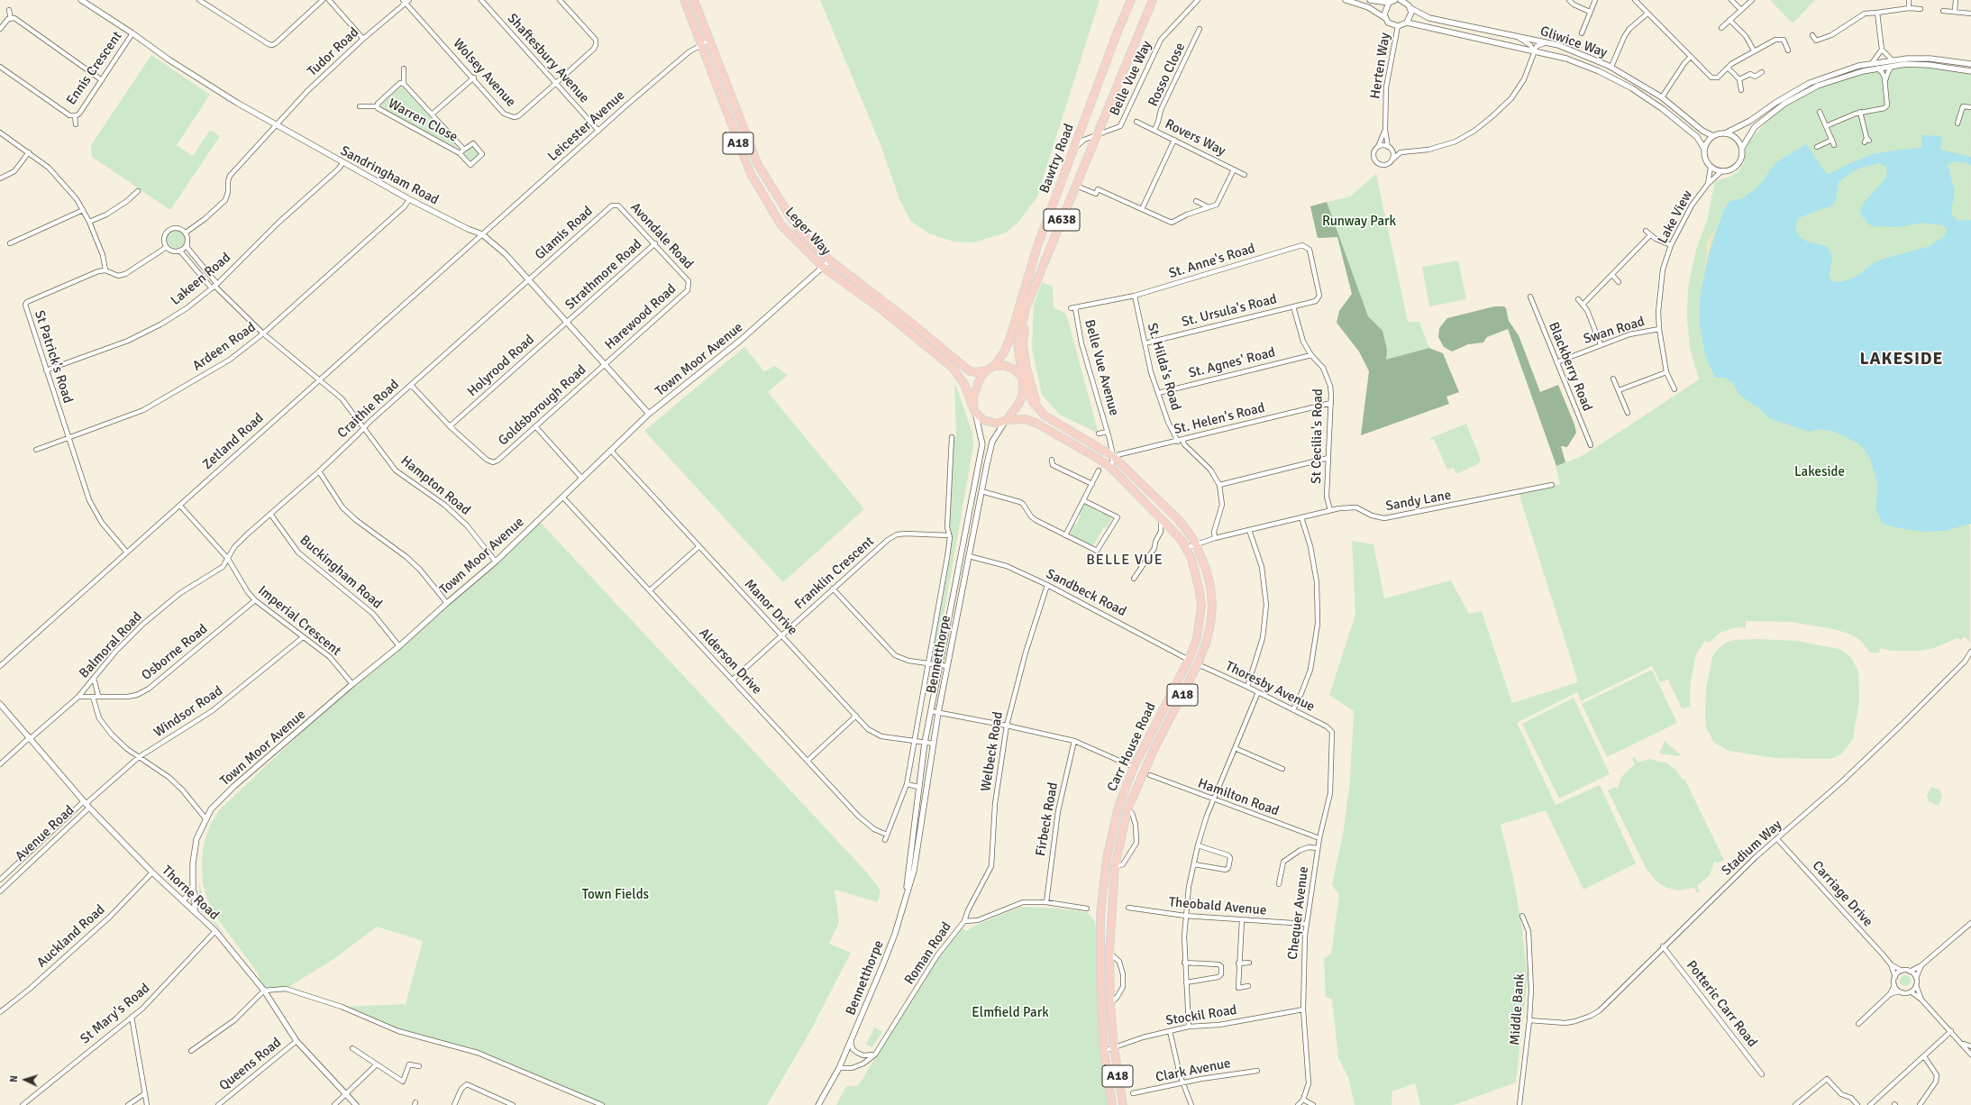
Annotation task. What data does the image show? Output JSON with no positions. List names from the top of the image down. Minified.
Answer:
{"streets":{"highway":["A18","Bawtry Road","A638","Leger Way","Carr House Road"],"street":["Gliwice Way","Tudor Road","Shaftesbury Avenue","Herten Way","Ennis Crescent","Wolsey Avenue","Rosso Close","Belle Vue Way","Warren Close","Leicester Avenue","Rovers Way","Sandringham Road","Lake View","Glamis Road","Avondale Road","St. Anne's Road","Strathmore Road","Lakeen Road","St. Ursula's Road","Harewood Road","Swan Road","Ardeen Road","St Patrick's Road","Town Moor Avenue","St. Agnes' Road","Holyrood Road","St. Hilda's Road","Blackberry Road","Belle Vue Avenue","Goldsborough Road","Craithie Road","St. Helen's Road","St Cecilia's Road","Zetland Road","Hampton Road","Sandy Lane","Buckingham Road","Franklin Crescent","Sandbeck Road","Manor Drive","Imperial Crescent","Balmoral Road","Osborne Road","Bennetthorpe","Alderson Drive","Thoresby Avenue","Windsor Road","Welbeck Road","Hamilton Road","Firbeck Road","Avenue Road","Stadium Way","Thorne Road","Carriage Drive","Theobald Avenue","Chequer Avenue","Auckland Road","Roman Road","Potteric Carr Road","Middle Bank","St Mary's Road","Stockil Road","Queens Road","Clark Avenue"]},"crossings":[["Gliwice Way","Lake View"],["Tudor Road","Wolsey Avenue"],["Tudor Road","Sandringham Road"],["Shaftesbury Avenue","Wolsey Avenue"],["Shaftesbury Avenue","Leicester Avenue"],["Ennis Crescent","Sandringham Road"],["Wolsey Avenue","Warren Close"],["Rosso Close","Rovers Way"],["Belle Vue Way","Bawtry Road"],["Leicester Avenue","Sandringham Road"],["Leicester Avenue","Leger Way"],["Leicester Avenue","Zetland Road"],["Bawtry Road","Leger Way"],["Bawtry Road","Bennetthorpe"],["Bawtry Road","Carr House Road"],["Sandringham Road","Glamis Road"],["Sandringham Road","Strathmore Road"],["Sandringham Road","Lakeen Road"],["Sandringham Road","Harewood Road"],["Sandringham Road","Ardeen Road"],["Sandringham Road","Town Moor Avenue"],["Sandringham Road","Holyrood Road"],["Sandringham Road","Goldsborough Road"],["Sandringham Road","Craithie Road"],["Sandringham Road","Zetland Road"],["Lake View","Swan Road"],["Leger Way","Town Moor Avenue"],["Leger Way","Bennetthorpe"],["Leger Way","Carr House Road"],["Glamis Road","Avondale Road"],["Glamis Road","Craithie Road"],["Avondale Road","Strathmore Road"],["Avondale Road","Harewood Road"],["St. Anne's Road","St. Ursula's Road"],["St. Anne's Road","St. Hilda's Road"],["St. Anne's Road","Belle Vue Avenue"],["Strathmore Road","Holyrood Road"],["Lakeen Road","St Patrick's Road"],["Lakeen Road","Hampton Road"],["St. Ursula's Road","St. Hilda's Road"],["St. Ursula's Road","St Cecilia's Road"],["Harewood Road","Goldsborough Road"],["Swan Road","Blackberry Road"],["Ardeen Road","St Patrick's Road"],["Ardeen Road","Hampton Road"],["St Patrick's Road","Zetland Road"],["Town Moor Avenue","Hampton Road"],["Town Moor Avenue","Buckingham Road"],["Town Moor Avenue","Manor Drive"],["Town Moor Avenue","Imperial Crescent"],["Town Moor Avenue","Alderson Drive"],["Town Moor Avenue","Thorne Road"],["St. Agnes' Road","St. Hilda's Road"],["St. Agnes' Road","St Cecilia's Road"],["Holyrood Road","Goldsborough Road"],["St. Hilda's Road","St. Helen's Road"],["St. Hilda's Road","Sandy Lane"],["Belle Vue Avenue","St. Helen's Road"],["Belle Vue Avenue","Carr House Road"],["Craithie Road","Hampton Road"],["Craithie Road","Buckingham Road"],["Craithie Road","Imperial Crescent"],["Craithie Road","Balmoral Road"],["St. Helen's Road","St Cecilia's Road"],["St. Helen's Road","Carr House Road"],["St Cecilia's Road","Sandy Lane"],["Zetland Road","Hampton Road"],["Zetland Road","Imperial Crescent"],["Sandy Lane","Carr House Road"],["Franklin Crescent","Manor Drive"],["Franklin Crescent","Bennetthorpe"],["Franklin Crescent","Alderson Drive"],["Sandbeck Road","Bennetthorpe"],["Sandbeck Road","Carr House Road"],["Sandbeck Road","Welbeck Road"],["Manor Drive","Bennetthorpe"],["Imperial Crescent","Balmoral Road"],["Imperial Crescent","Osborne Road"],["Imperial Crescent","Windsor Road"],["Balmoral Road","Osborne Road"],["Balmoral Road","Thorne Road"],["Bennetthorpe","Alderson Drive"],["Bennetthorpe","Carr House Road"],["Bennetthorpe","Roman Road"],["Thoresby Avenue","Carr House Road"],["Thoresby Avenue","Chequer Avenue"],["Windsor Road","Avenue Road"],["Windsor Road","Thorne Road"],["Carr House Road","Stockil Road"],["Welbeck Road","Roman Road"],["Hamilton Road","Chequer Avenue"],["Firbeck Road","Roman Road"],["Avenue Road","Thorne Road"],["Stadium Way","Carriage Drive"],["Stadium Way","Potteric Carr Road"],["Stadium Way","Middle Bank"],["Thorne Road","Auckland Road"],["Thorne Road","St Mary's Road"],["Thorne Road","Queens Road"],["Theobald Avenue","Chequer Avenue"],["Chequer Avenue","Stockil Road"]],"districts":["LAKESIDE","BELLE VUE"],"parks":["Runway Park","Lakeside","Town Fields","Elmfield Park"],"north":"left"}
